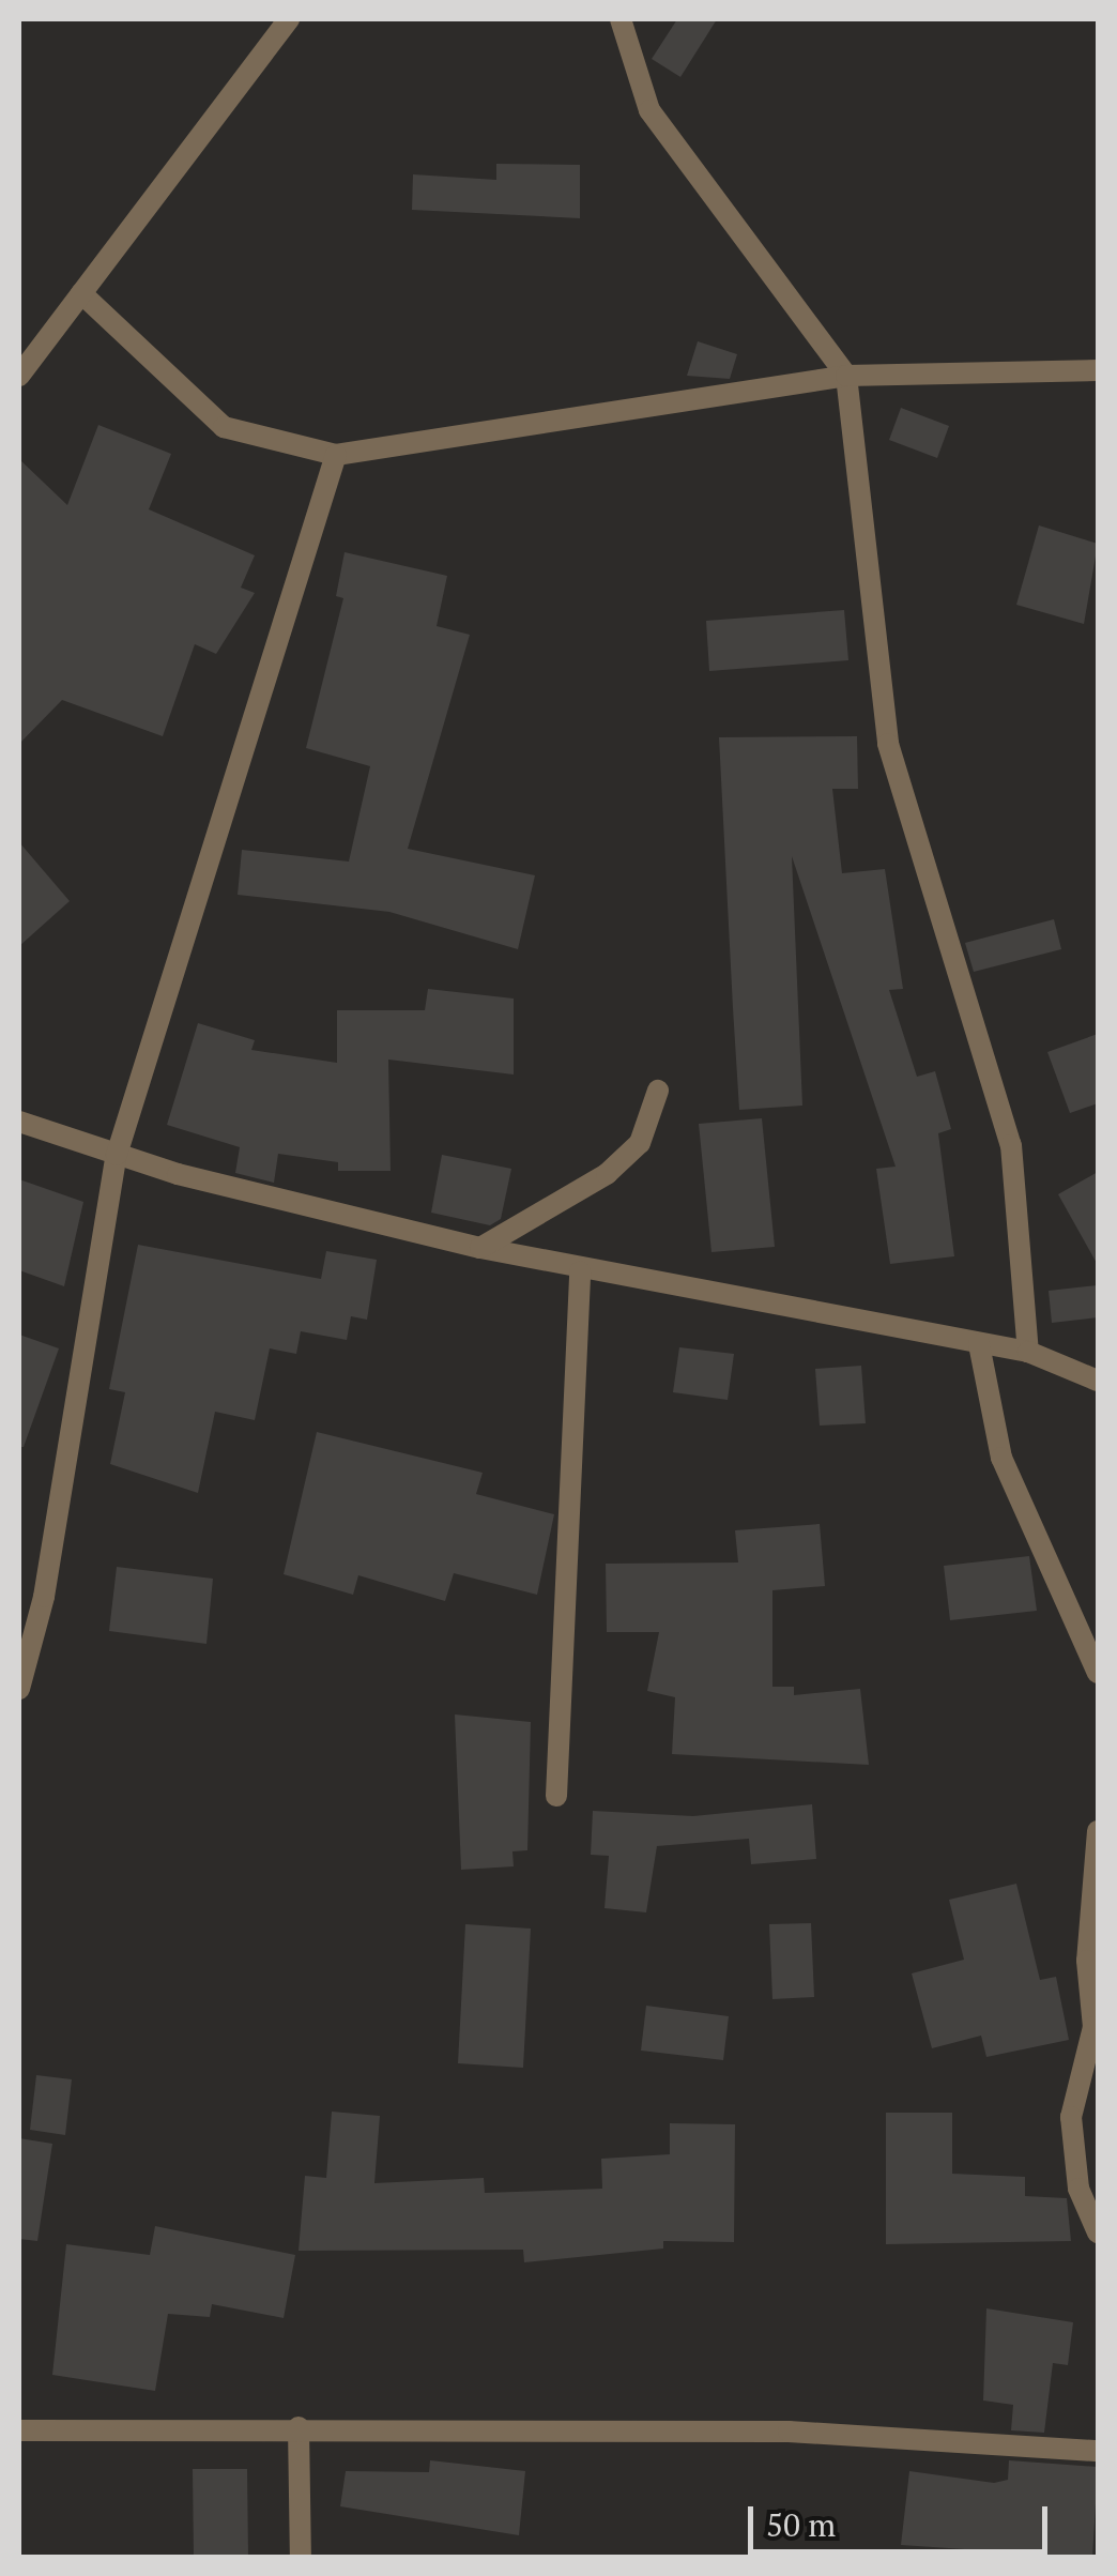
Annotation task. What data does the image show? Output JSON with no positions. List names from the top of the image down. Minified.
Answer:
{"scale_bar":"50 m"}
